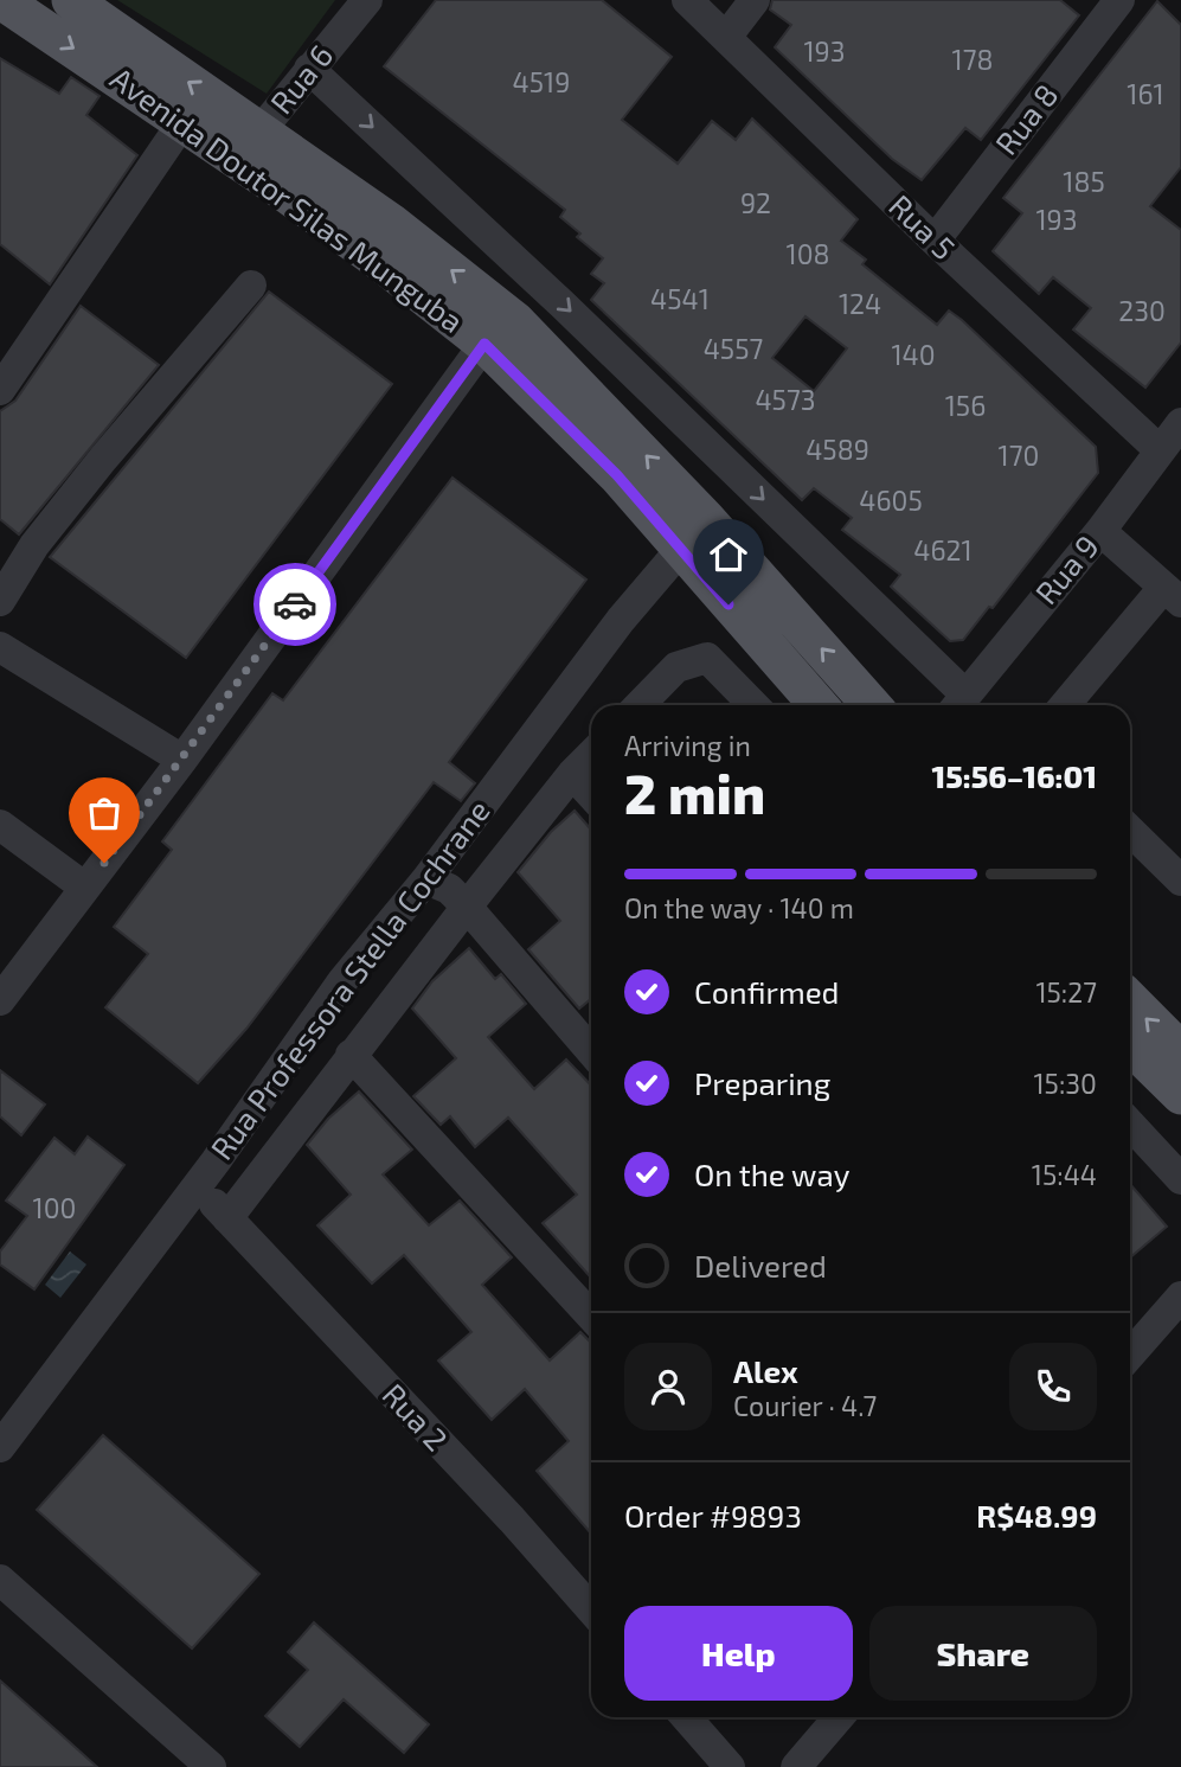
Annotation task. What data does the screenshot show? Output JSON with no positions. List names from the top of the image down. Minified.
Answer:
{"streets":{"main road":["Avenida Doutor Silas Munguba"],"street":["Rua 6","Rua 8","Rua 5","Rua 9","Rua Professora Stella Cochrane","Rua 2"]},"crossings":[["Rua 6","Avenida Doutor Silas Munguba"],["Rua 8","Rua 5"],["Avenida Doutor Silas Munguba","Rua Professora Stella Cochrane"],["Rua 5","Rua 9"],["Rua Professora Stella Cochrane","Rua 2"]],"house_numbers":["193","178","4519","161","185","92","193","108","4541","124","230","4557","140","4573","156","4589","170","4605","4621","100"],"page":{"heading":["2 min","Arriving in","15:56–16:01"],"panel":["Alex","Courier · 4.7","Order #9893","R$48.99"],"bar":"On the way · 140 m","list":[["Confirmed","15:27"],["Preparing","15:30"],["On the way","15:44"],"Delivered"],"buttons":["Help","Share"]}}
